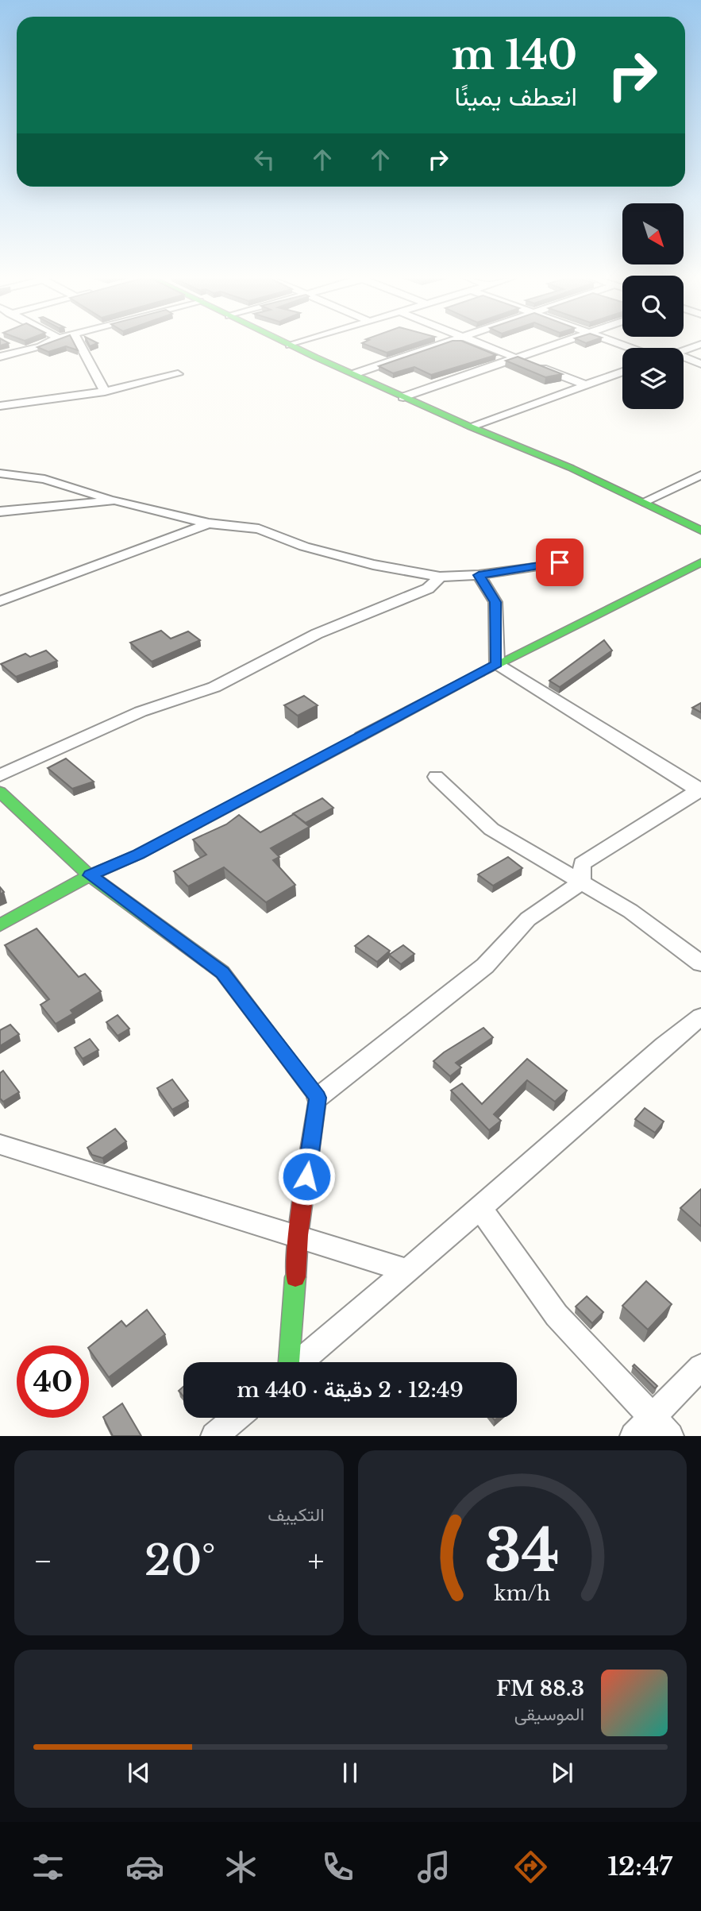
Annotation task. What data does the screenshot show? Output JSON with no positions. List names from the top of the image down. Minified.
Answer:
{"north":"bottom right","page":{"turn":["140 m","انعطف يمينًا"],"limit":"40","trip":"12:49 · 2 دقيقة · 440 m","tile":"التكييف","heat":["−","20°","+"],"song":["88.3 FM","الموسيقى"],"tabs":"12:47","gauge":["34","km/h"]}}
